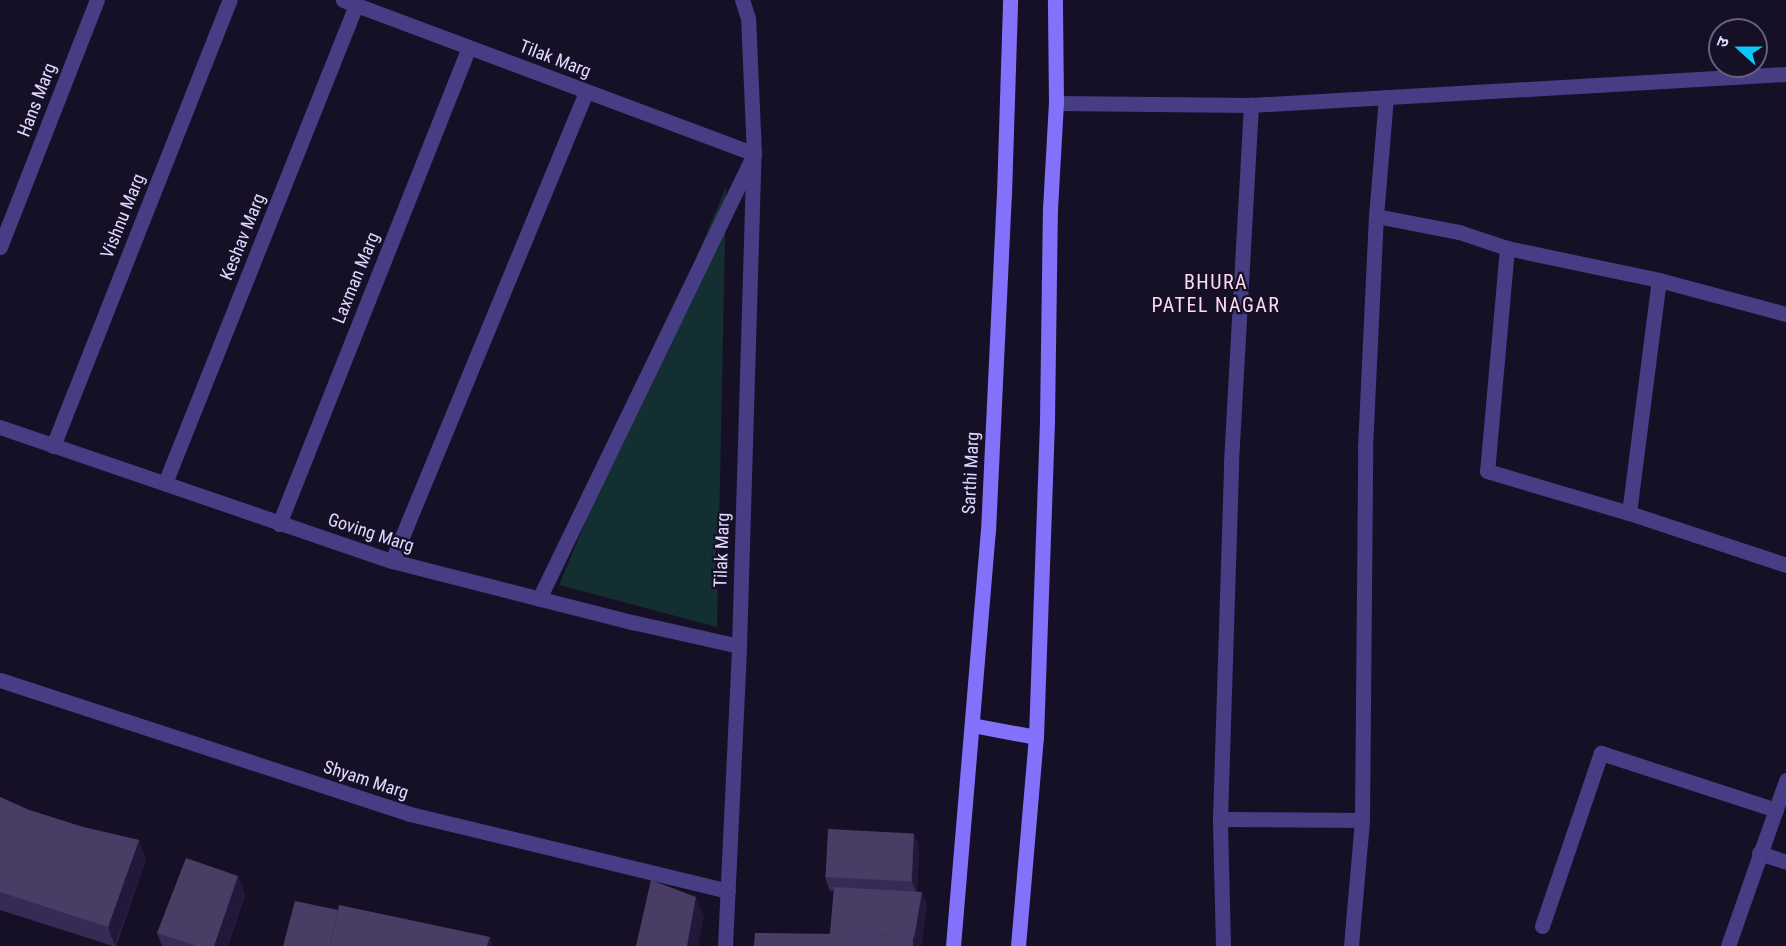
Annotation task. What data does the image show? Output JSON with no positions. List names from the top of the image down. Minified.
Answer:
{"streets":{"street":["Tilak Marg","Hans Marg","Vishnu Marg","Keshav Marg","Laxman Marg","Sarthi Marg","Goving Marg","Shyam Marg"]},"crossings":[["Tilak Marg","Keshav Marg"],["Tilak Marg","Laxman Marg"],["Tilak Marg","Goving Marg"],["Tilak Marg","Shyam Marg"],["Vishnu Marg","Goving Marg"],["Keshav Marg","Goving Marg"],["Laxman Marg","Goving Marg"]],"districts":["BHURA PATEL NAGAR"],"north":"left"}
